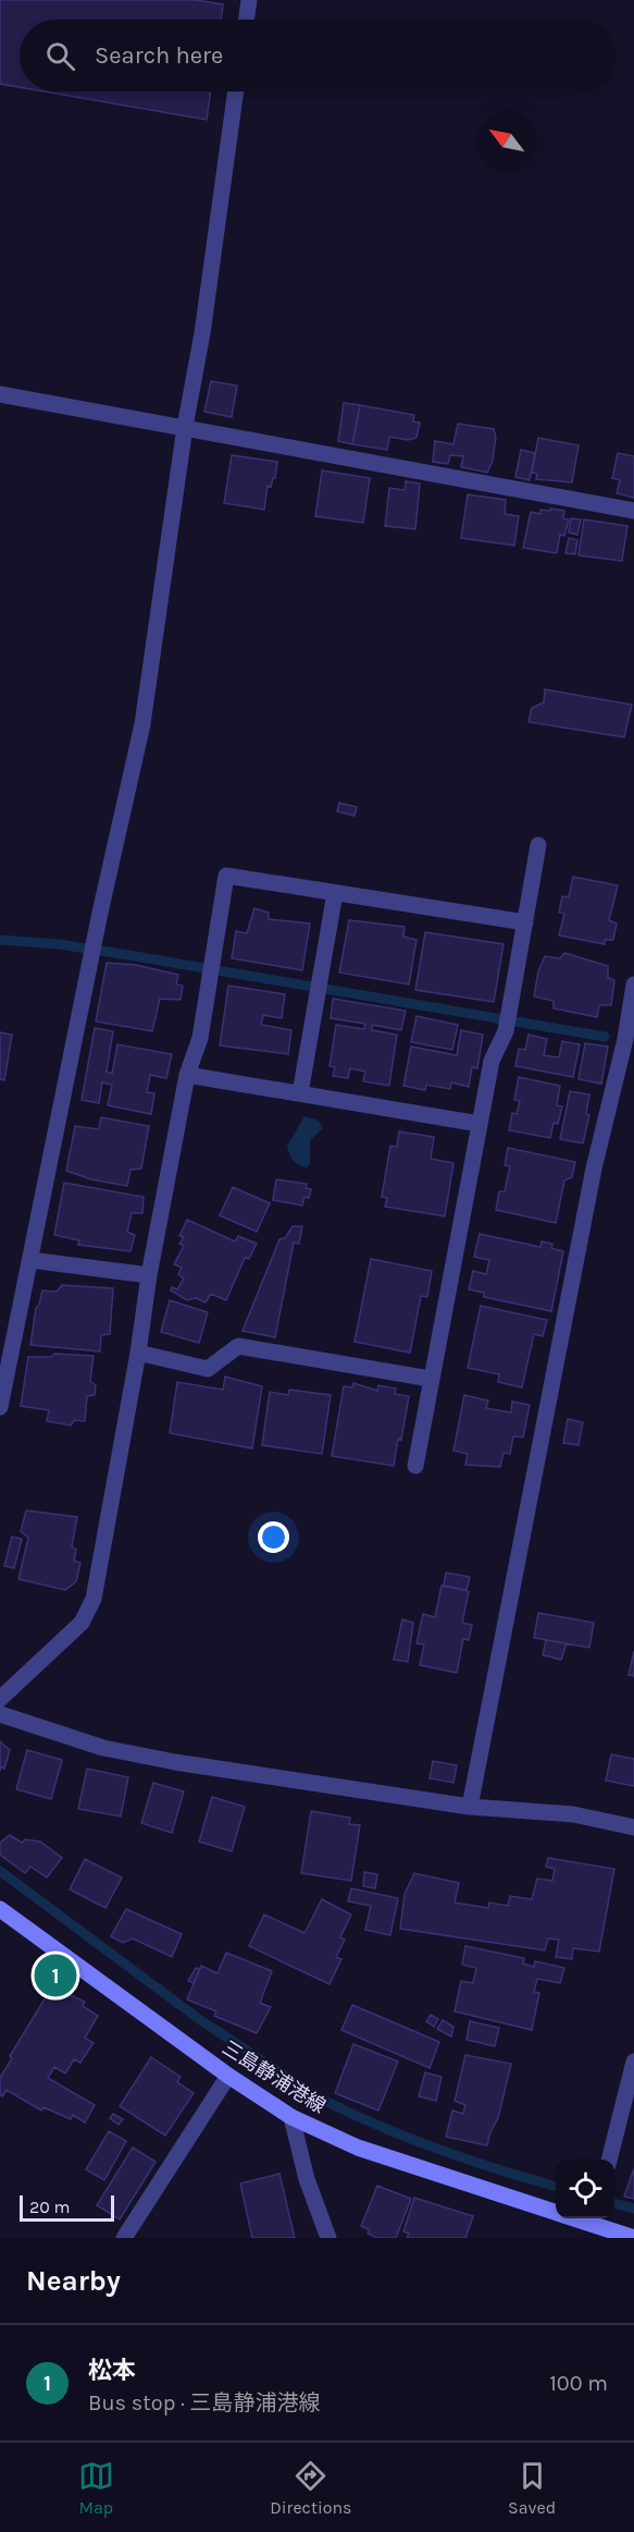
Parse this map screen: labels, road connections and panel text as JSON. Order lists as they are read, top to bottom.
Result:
{
  "streets": {
    "main road": ["三島静浦港線"]
  },
  "scale_bar": "20 m",
  "north": "top left",
  "page": {
    "search": "Search here",
    "pins": "1",
    "scale": "20 m",
    "heading": "Nearby",
    "list": [
      {
        "mark": "1",
        "name": "松本",
        "note": "Bus stop · 三島静浦港線",
        "value": "100 m"
      }
    ],
    "nav": ["Map", "Directions", "Saved"]
  }
}
